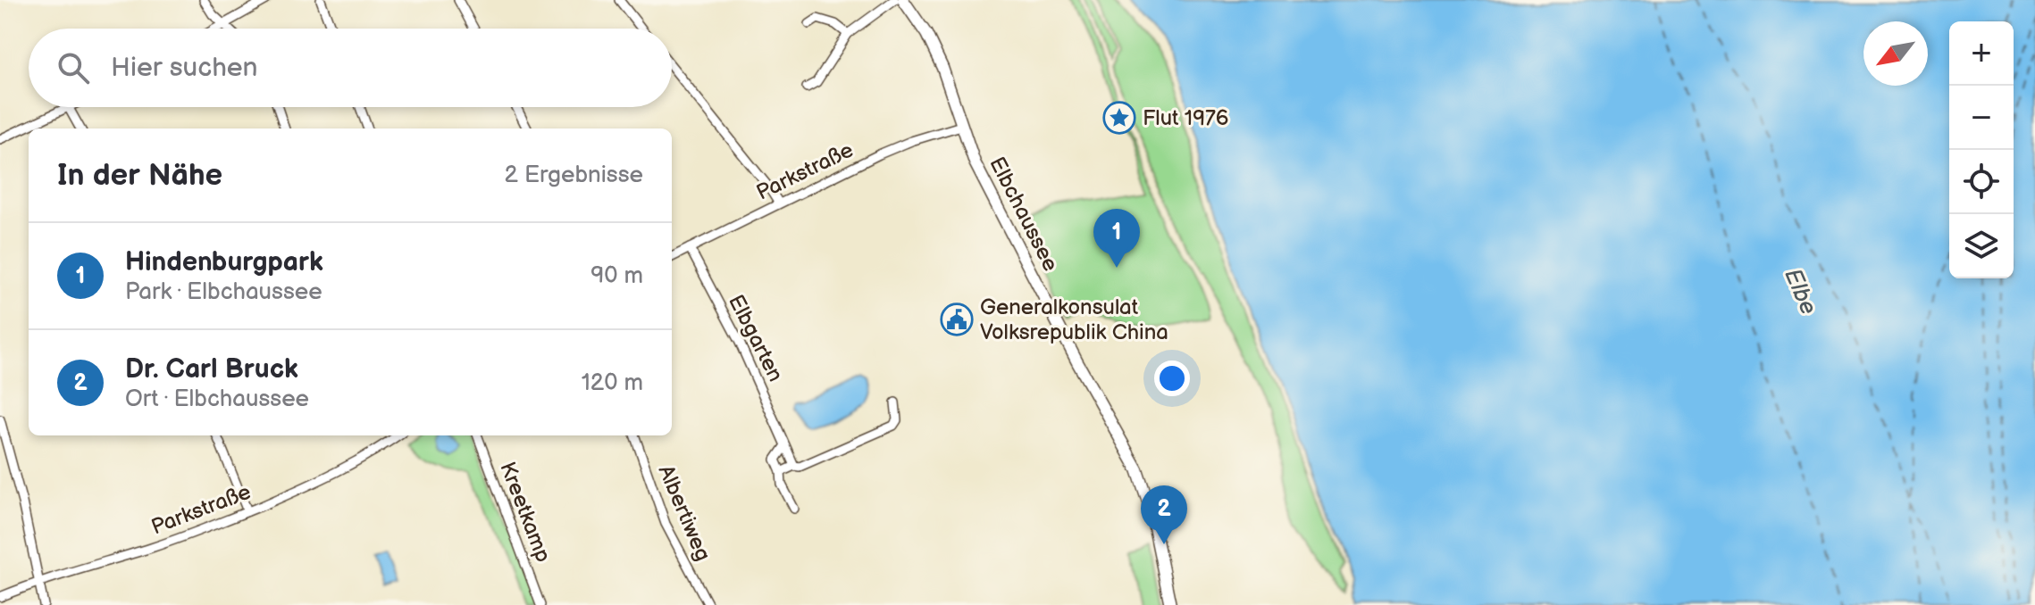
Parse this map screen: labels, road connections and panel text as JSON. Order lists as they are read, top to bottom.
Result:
{
  "streets": {
    "main road": ["Elbchaussee"],
    "street": [
      "Parkstraße",
      "Elbgarten",
      "Kreetkamp",
      "Albertiweg"
    ]
  },
  "crossings": [
    ["Parkstraße", "Elbchaussee"],
    ["Parkstraße", "Elbgarten"]
  ],
  "water": ["Elbe"],
  "places": {
    "place": ["Flut 1976"],
    "public building": ["Generalkonsulat Volksrepublik China"]
  },
  "north": "bottom left",
  "page": {
    "map_buttons": ["+", "−"],
    "search": "Hier suchen",
    "heading": ["In der Nähe", "2 Ergebnisse"],
    "pins": ["1", "2"],
    "list": [
      {
        "mark": "1",
        "name": "Hindenburgpark",
        "note": "Park · Elbchaussee",
        "value": "90 m"
      },
      {
        "mark": "2",
        "name": "Dr. Carl Bruck",
        "note": "Ort · Elbchaussee",
        "value": "120 m"
      }
    ]
  }
}
